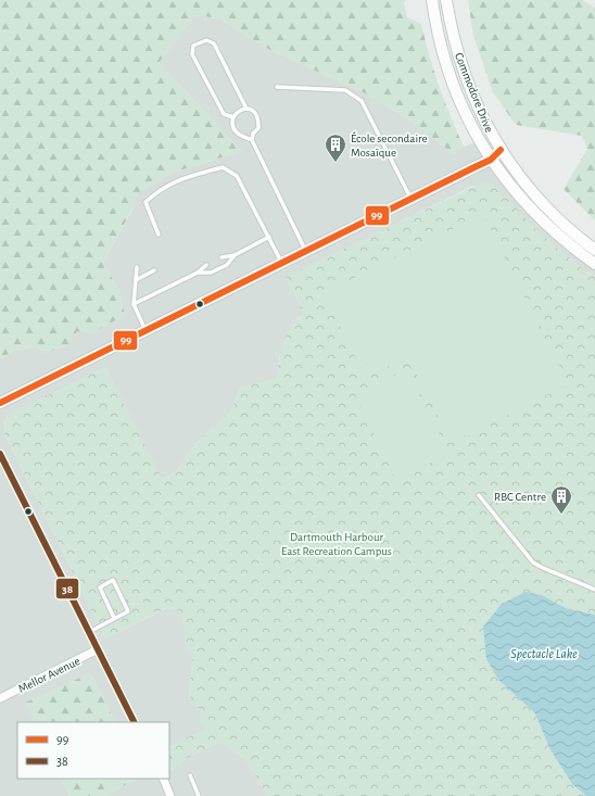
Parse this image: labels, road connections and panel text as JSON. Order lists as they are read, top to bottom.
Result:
{
  "streets": {
    "main road": ["Commodore Drive"],
    "street": ["Mellor Avenue"]
  },
  "water": ["Spectacle Lake"],
  "parks": ["Dartmouth Harbour East Recreation Campus"],
  "places": {
    "building": ["École secondaire Mosaïque", "RBC Centre"]
  },
  "lines": ["transit line 99", "transit line 38"],
  "legend": ["99", "38"]
}
